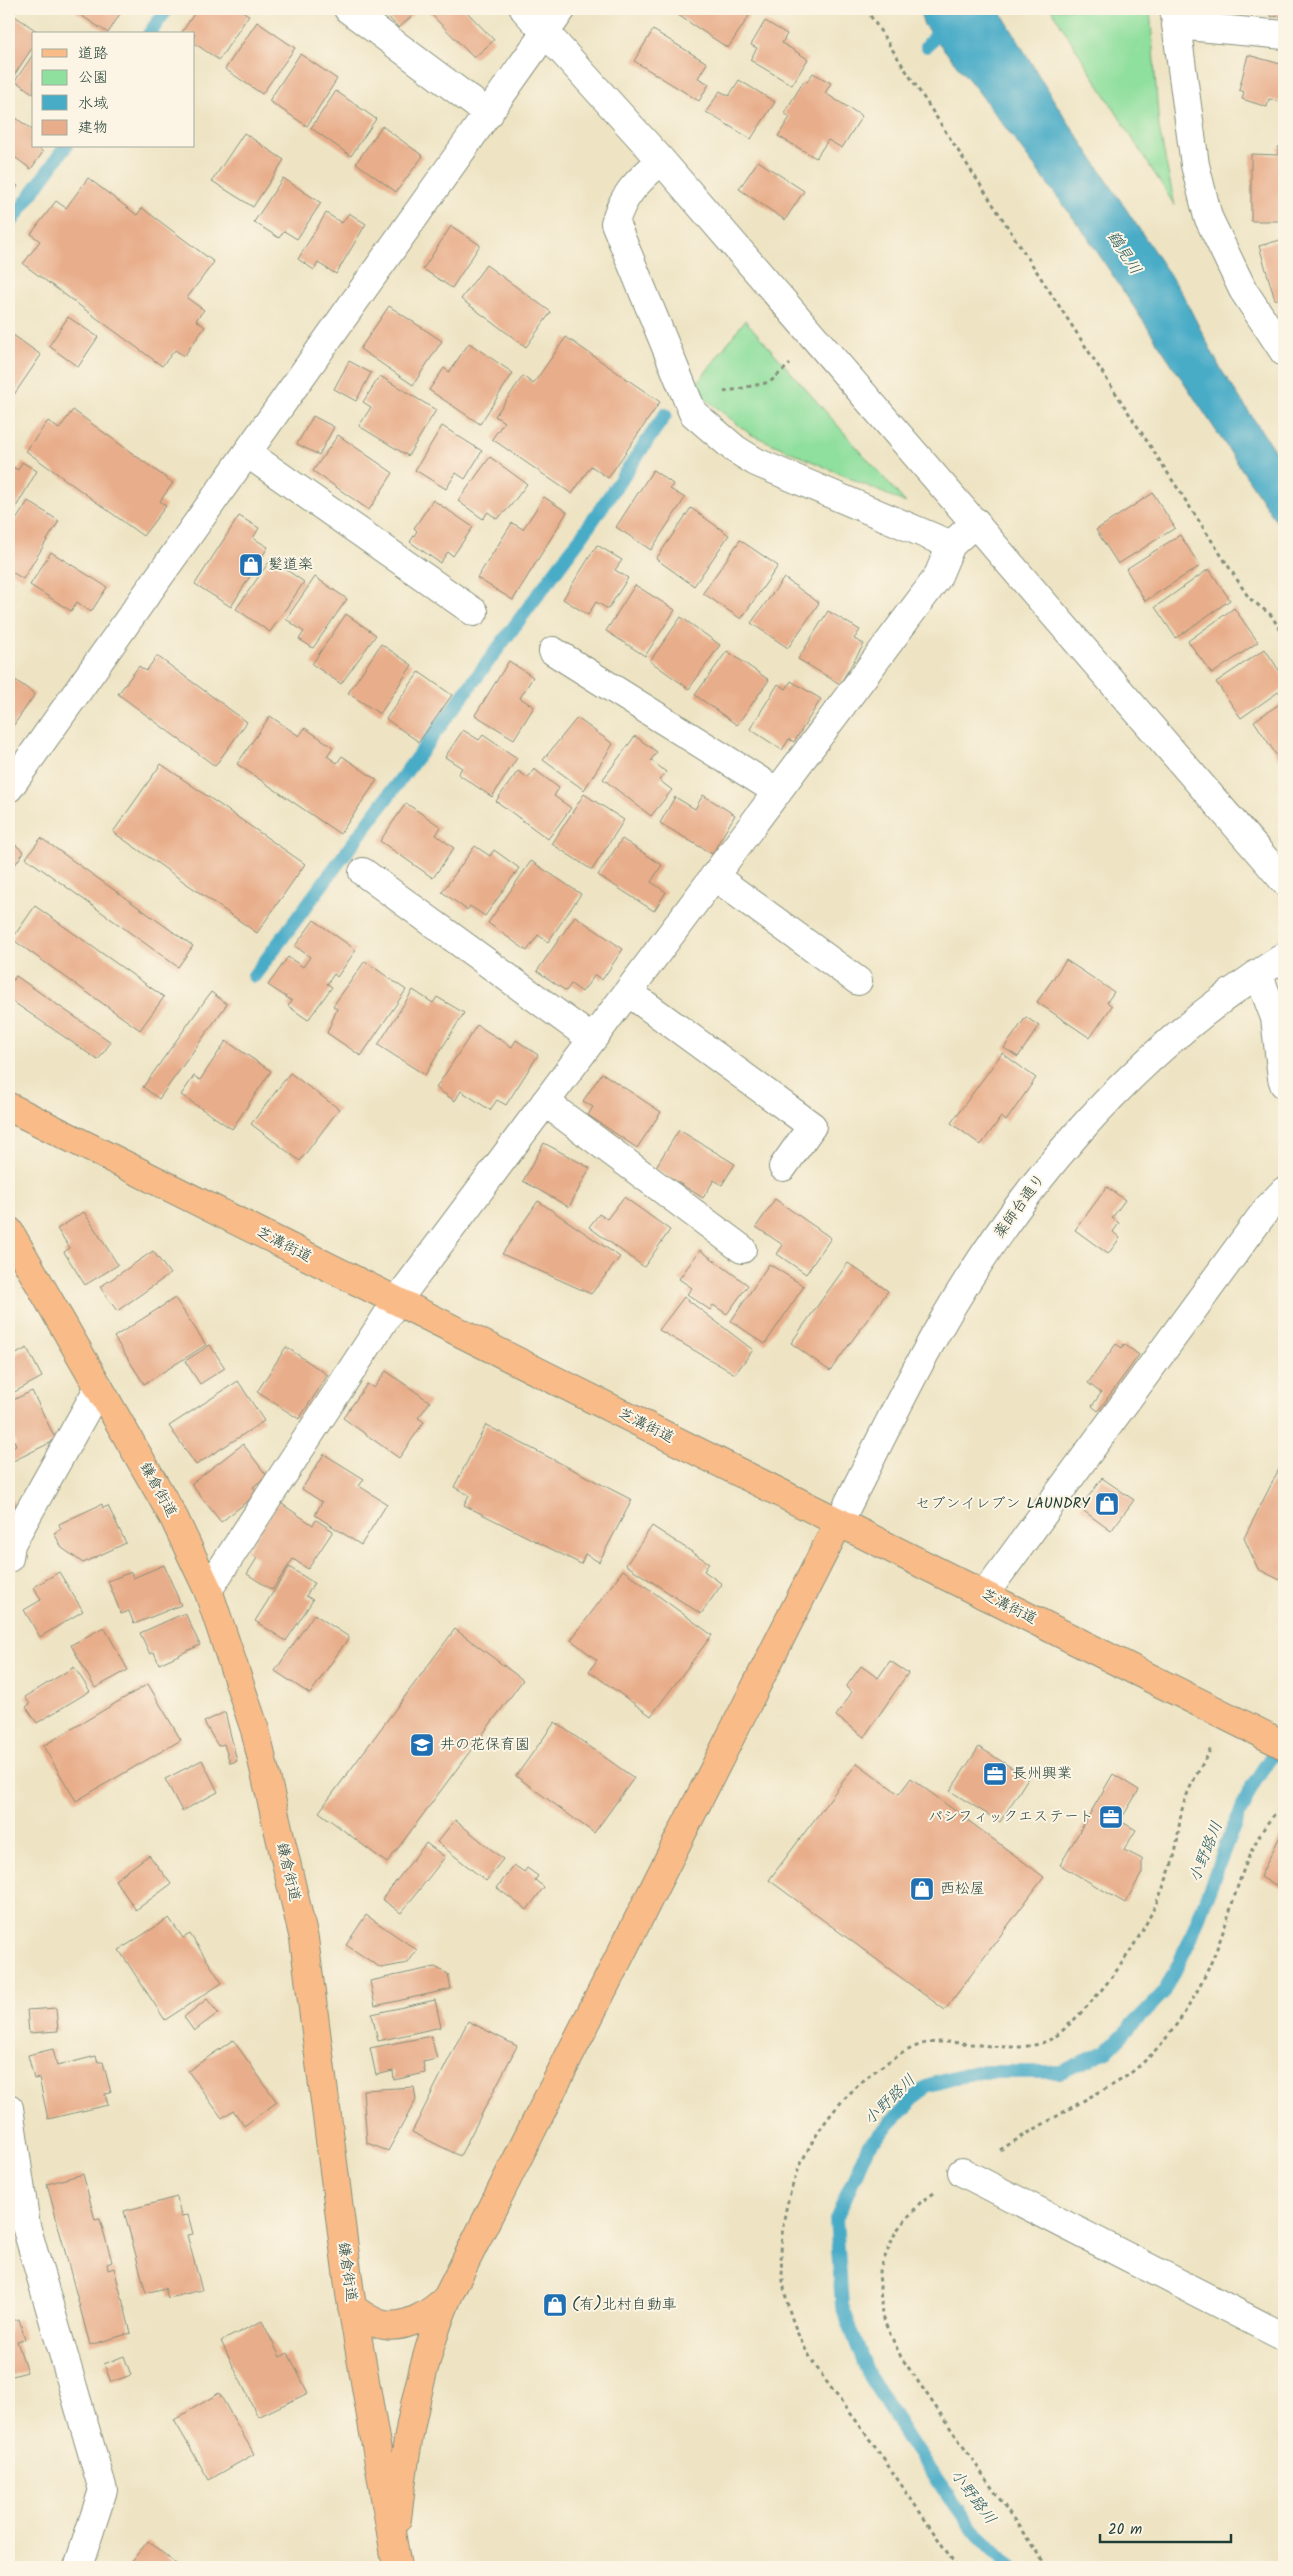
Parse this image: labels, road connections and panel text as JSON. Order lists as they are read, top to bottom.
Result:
{
  "streets": {
    "main road": ["芝溝街道", "鎌倉街道"],
    "street": ["薬師台通り"]
  },
  "crossings": [
    ["薬師台通り", "芝溝街道"]
  ],
  "water": ["鶴見川", "小野路川"],
  "places": {
    "shop": [
      "髪道楽",
      "セブンイレブン LAUNDRY",
      "西松屋",
      "(有)北村自動車"
    ],
    "school or university": ["井の花保育園"],
    "office": ["長州興業", "パシフィックエステート"]
  },
  "legend": [
    "道路",
    "公園",
    "水域",
    "建物"
  ],
  "scale_bar": "20 m"
}
